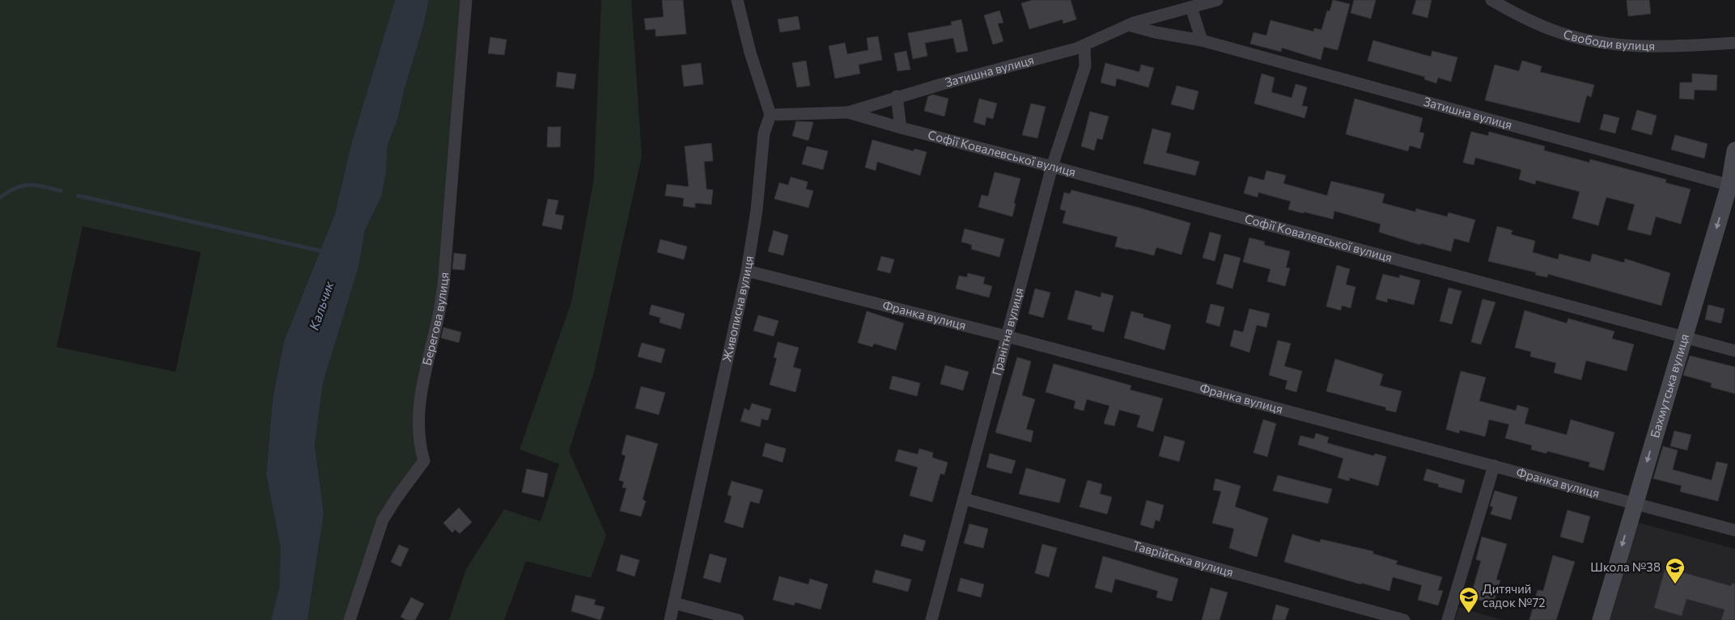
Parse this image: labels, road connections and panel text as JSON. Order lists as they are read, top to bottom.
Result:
{
  "streets": {
    "street": [
      "Свободи вулиця",
      "Затишна вулиця",
      "Софії Ковалевської вулиця",
      "Живописна вулиця",
      "Франка вулиця",
      "Берегова вулиця",
      "Гранітна вулиця",
      "Бахмутська вулиця",
      "Таврійська вулиця"
    ]
  },
  "crossings": [
    ["Затишна вулиця", "Софії Ковалевської вулиця"],
    ["Затишна вулиця", "Гранітна вулиця"],
    ["Затишна вулиця", "Бахмутська вулиця"],
    ["Софії Ковалевської вулиця", "Живописна вулиця"],
    ["Софії Ковалевської вулиця", "Гранітна вулиця"],
    ["Софії Ковалевської вулиця", "Бахмутська вулиця"],
    ["Живописна вулиця", "Франка вулиця"],
    ["Франка вулиця", "Гранітна вулиця"],
    ["Франка вулиця", "Бахмутська вулиця"],
    ["Гранітна вулиця", "Таврійська вулиця"]
  ],
  "one_way": ["Бахмутська вулиця"],
  "water": ["Кальчик"],
  "places": {
    "school or university": ["Школа №38", "Дитячий садок №72"]
  }
}
